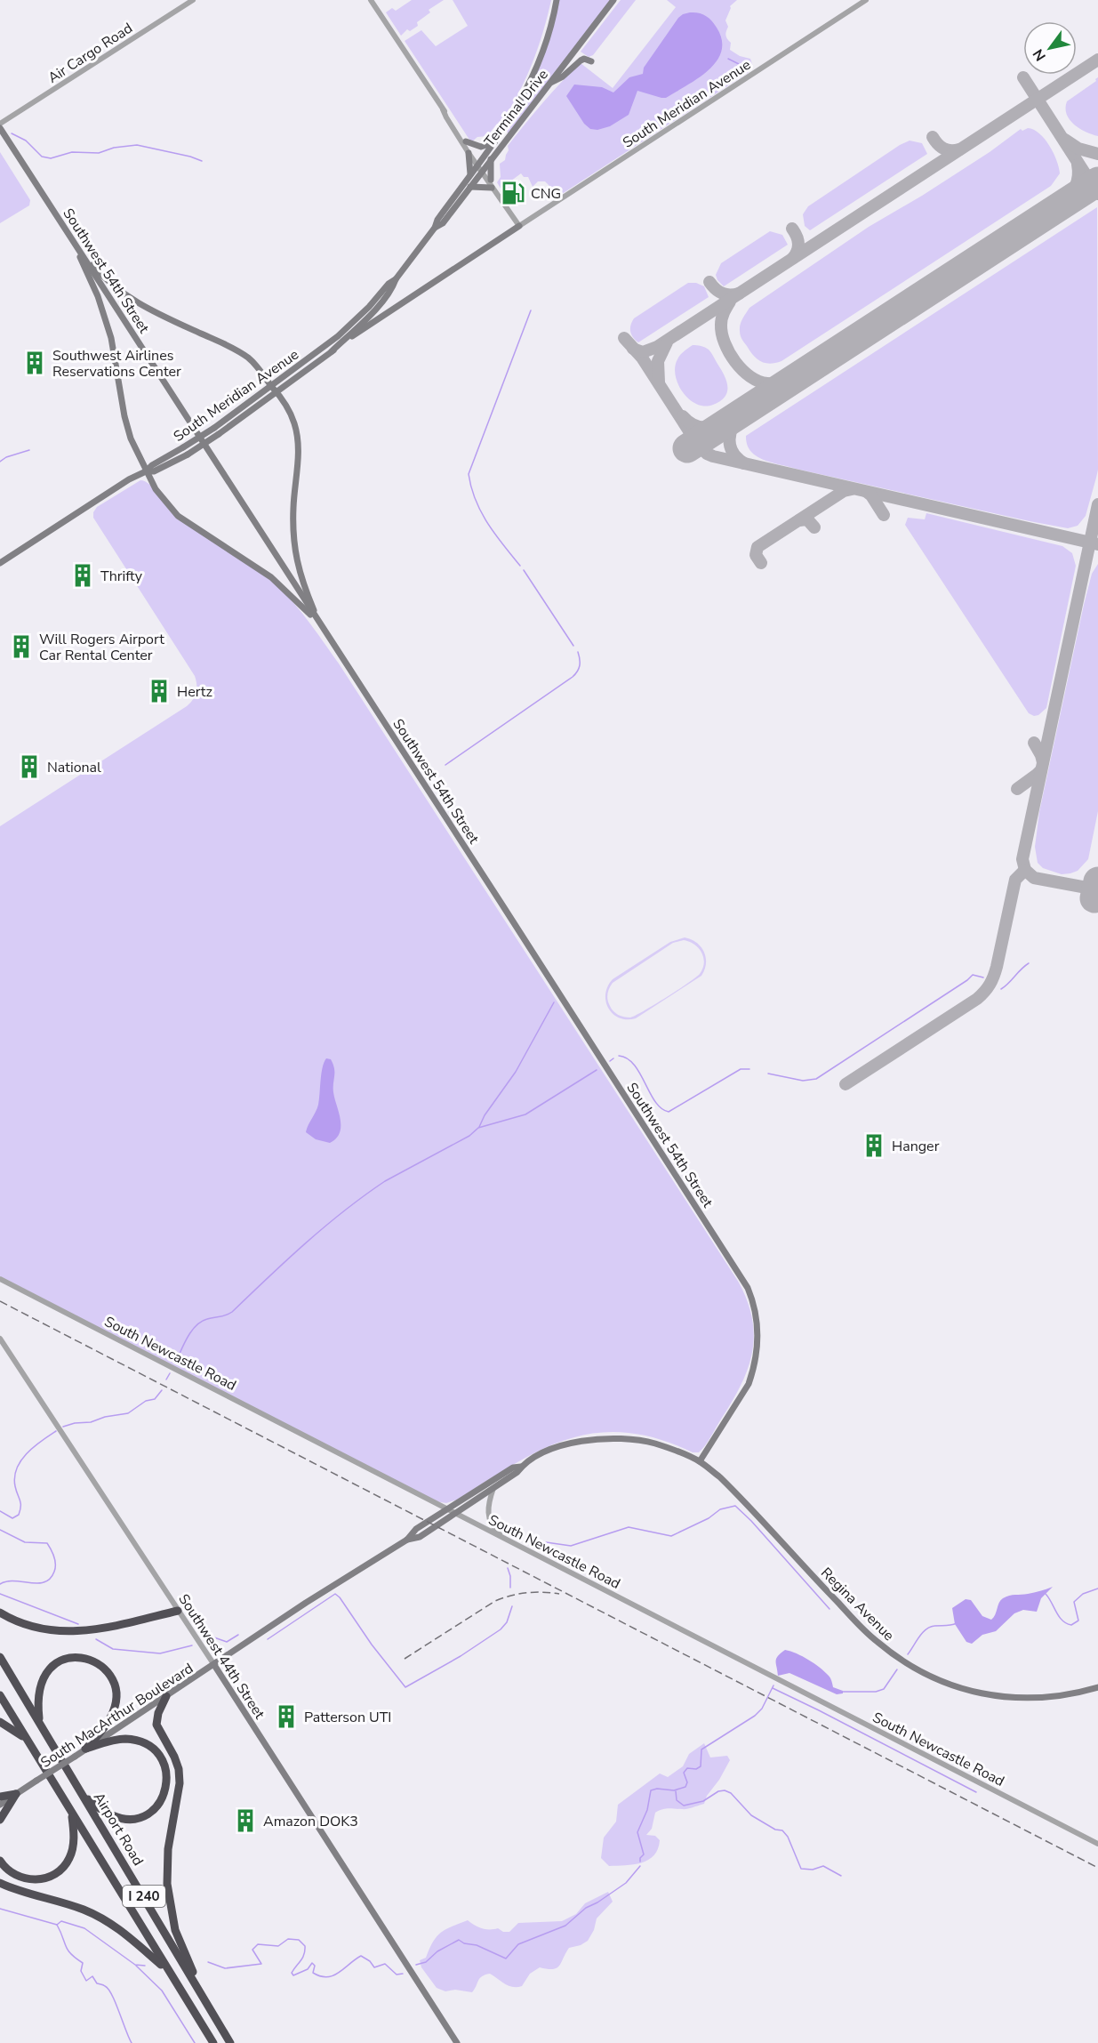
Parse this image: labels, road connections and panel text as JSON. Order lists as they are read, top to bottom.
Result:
{
  "streets": {
    "highway": ["Airport Road", "I 240"],
    "main road": [
      "South Meridian Avenue",
      "Terminal Drive",
      "Southwest 54th Street",
      "Regina Avenue",
      "Southwest 44th Street",
      "South MacArthur Boulevard"
    ],
    "street": ["Air Cargo Road", "South Newcastle Road"]
  },
  "crossings": [
    ["South Meridian Avenue", "Terminal Drive"],
    ["Southwest 54th Street", "Regina Avenue"],
    ["Southwest 54th Street", "South MacArthur Boulevard"],
    ["South Newcastle Road", "South MacArthur Boulevard"],
    ["Regina Avenue", "South MacArthur Boulevard"],
    ["Southwest 44th Street", "South MacArthur Boulevard"]
  ],
  "places": {
    "fuel station": ["CNG"],
    "building": [
      "Southwest Airlines Reservations Center",
      "Thrifty",
      "Will Rogers Airport Car Rental Center",
      "Hertz",
      "National",
      "Hanger",
      "Patterson UTI",
      "Amazon DOK3"
    ]
  },
  "north": "bottom left"
}
